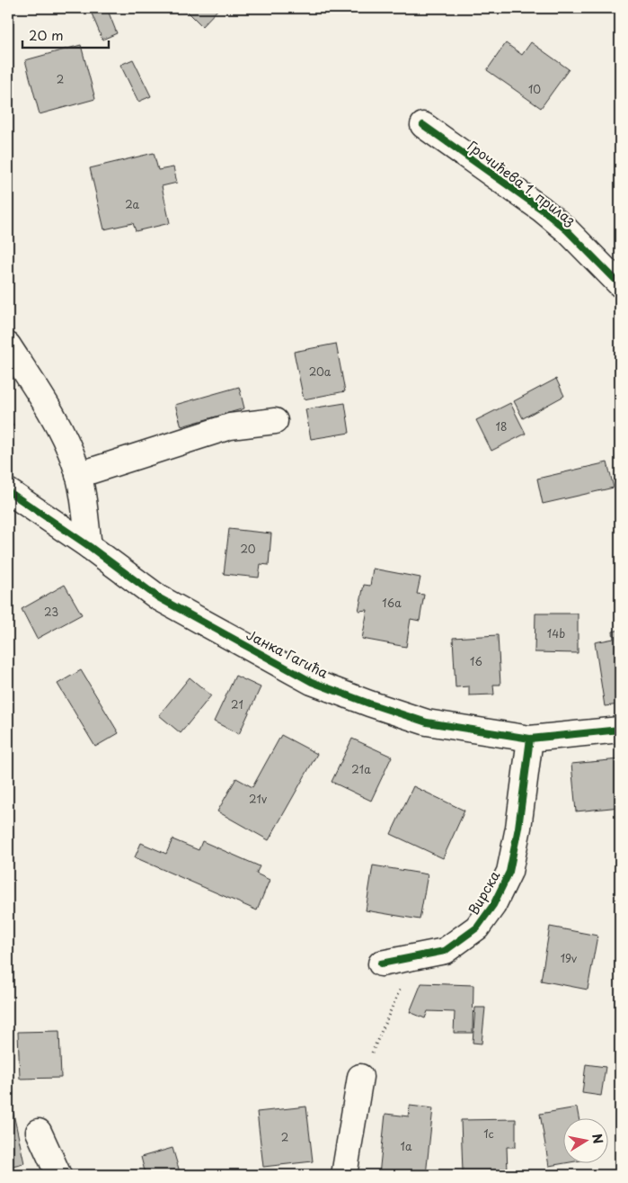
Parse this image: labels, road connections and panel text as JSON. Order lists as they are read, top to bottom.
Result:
{
  "streets": {
    "street": ["Грочићева 1. прилаз", "Јанка Гагића", "Вирска"]
  },
  "crossings": [
    ["Јанка Гагића", "Вирска"]
  ],
  "house_numbers": [
    "2",
    "10",
    "2a",
    "20a",
    "18",
    "20",
    "16a",
    "23",
    "14b",
    "16",
    "21",
    "21a",
    "21v",
    "19v",
    "1c",
    "2",
    "1a"
  ],
  "scale_bar": "20 m",
  "north": "right"
}
